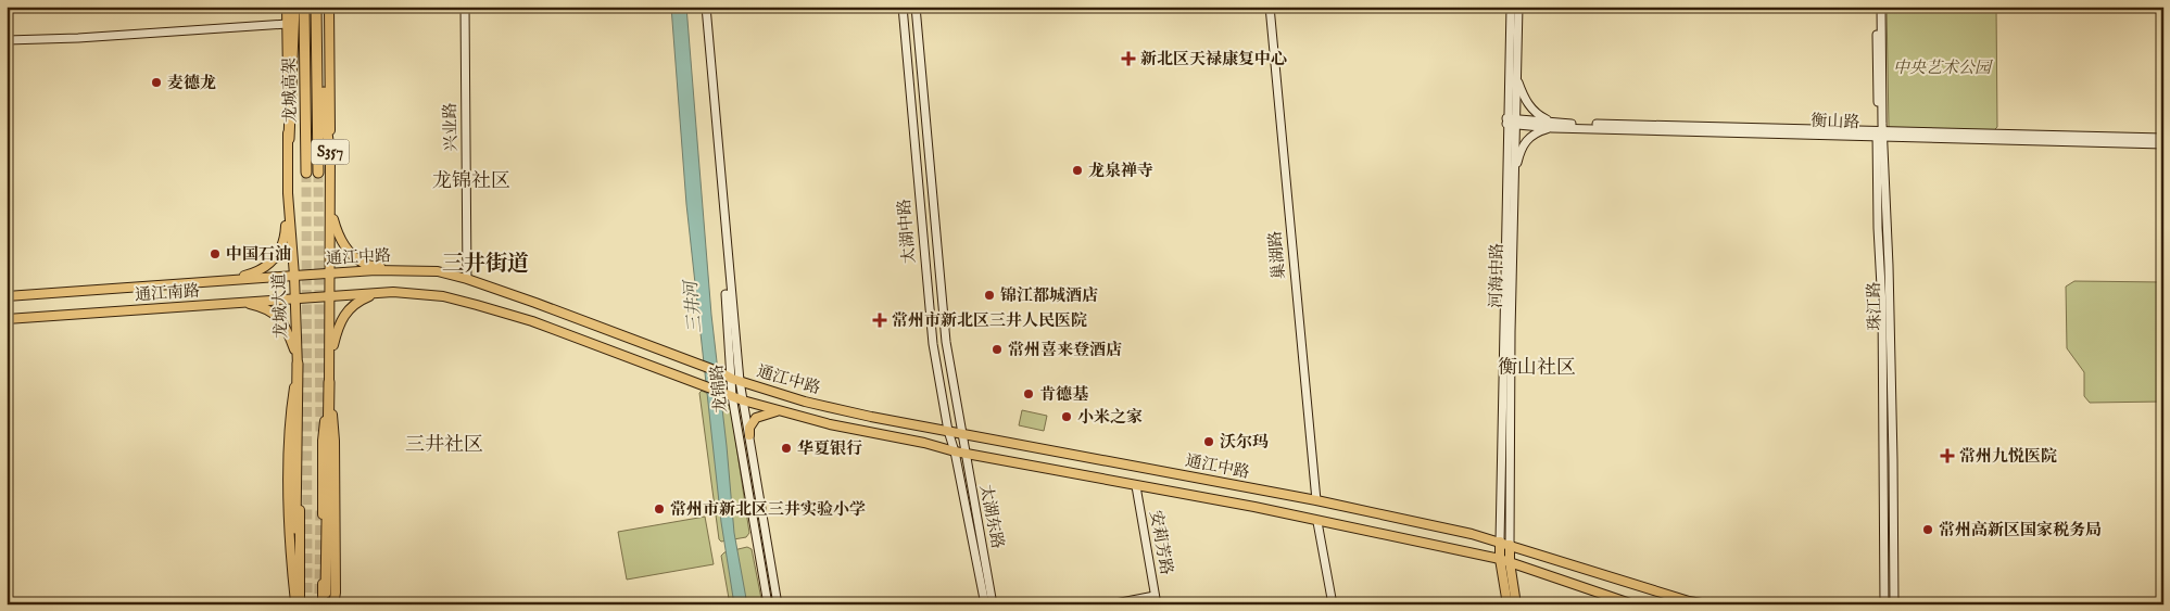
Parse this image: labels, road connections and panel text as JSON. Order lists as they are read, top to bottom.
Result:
{
  "streets": {
    "highway": ["龙城高架"],
    "main road": [
      "S357",
      "通江中路",
      "通江南路",
      "龙城大道"
    ],
    "street": [
      "衡山路",
      "兴业路",
      "太湖中路",
      "巢湖路",
      "河海中路",
      "珠江路",
      "龙锦路",
      "太湖东路",
      "安莉芳路"
    ]
  },
  "crossings": [
    ["衡山路", "河海中路"],
    ["衡山路", "珠江路"],
    ["兴业路", "通江中路"],
    ["S357", "通江中路"],
    ["S357", "通江南路"],
    ["太湖中路", "通江中路"],
    ["太湖中路", "太湖东路"],
    ["巢湖路", "通江中路"],
    ["通江中路", "河海中路"],
    ["通江中路", "通江南路"],
    ["通江中路", "龙城大道"],
    ["通江中路", "龙锦路"],
    ["通江中路", "太湖东路"],
    ["通江中路", "安莉芳路"],
    ["通江南路", "龙城大道"]
  ],
  "districts": [
    "龙锦社区",
    "三井街道",
    "衡山社区",
    "三井社区"
  ],
  "water": ["三井河"],
  "parks": ["中央艺术公园"],
  "places": {
    "health": ["新北区天禄康复中心", "常州市新北区三井人民医院", "常州九悦医院"],
    "other": [
      "麦德龙",
      "龙泉禅寺",
      "中国石油",
      "锦江都城酒店",
      "常州喜来登酒店",
      "肯德基",
      "小米之家",
      "沃尔玛",
      "华夏银行",
      "常州市新北区三井实验小学",
      "常州高新区国家税务局"
    ]
  }
}
